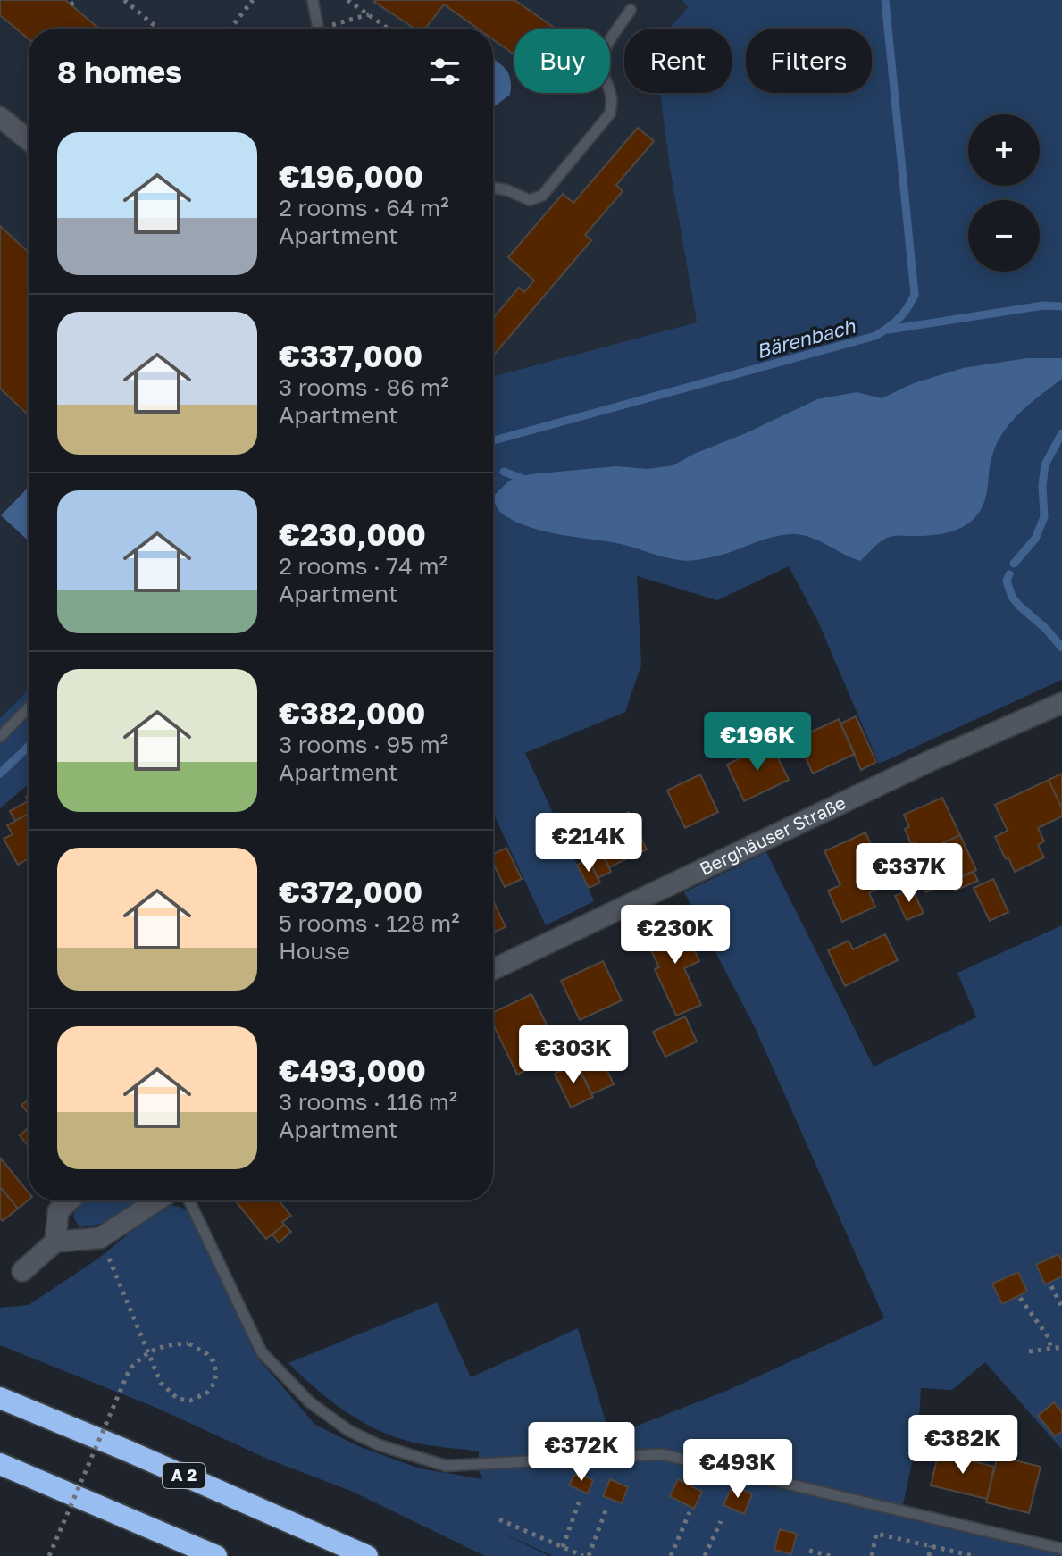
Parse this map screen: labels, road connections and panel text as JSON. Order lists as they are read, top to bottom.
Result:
{
  "streets": {
    "highway": ["A 2"],
    "street": ["Berghäuser Straße"]
  },
  "water": ["Bärenbach"],
  "page": {
    "chip": ["Buy", "Rent", "Filters"],
    "heading": "8 homes",
    "map_buttons": ["+", "−"],
    "list": [
      {
        "name": "€196,000",
        "note": "2 rooms · 64 m² · Apartment"
      },
      {
        "name": "€337,000",
        "note": "3 rooms · 86 m² · Apartment"
      },
      {
        "name": "€230,000",
        "note": "2 rooms · 74 m² · Apartment"
      },
      {
        "name": "€382,000",
        "note": "3 rooms · 95 m² · Apartment"
      },
      {
        "name": "€372,000",
        "note": "5 rooms · 128 m² · House"
      },
      {
        "name": "€493,000",
        "note": "3 rooms · 116 m² · Apartment"
      }
    ],
    "price": [
      "€196K",
      "€214K",
      "€337K",
      "€230K",
      "€303K",
      "€382K",
      "€372K",
      "€493K"
    ]
  }
}
